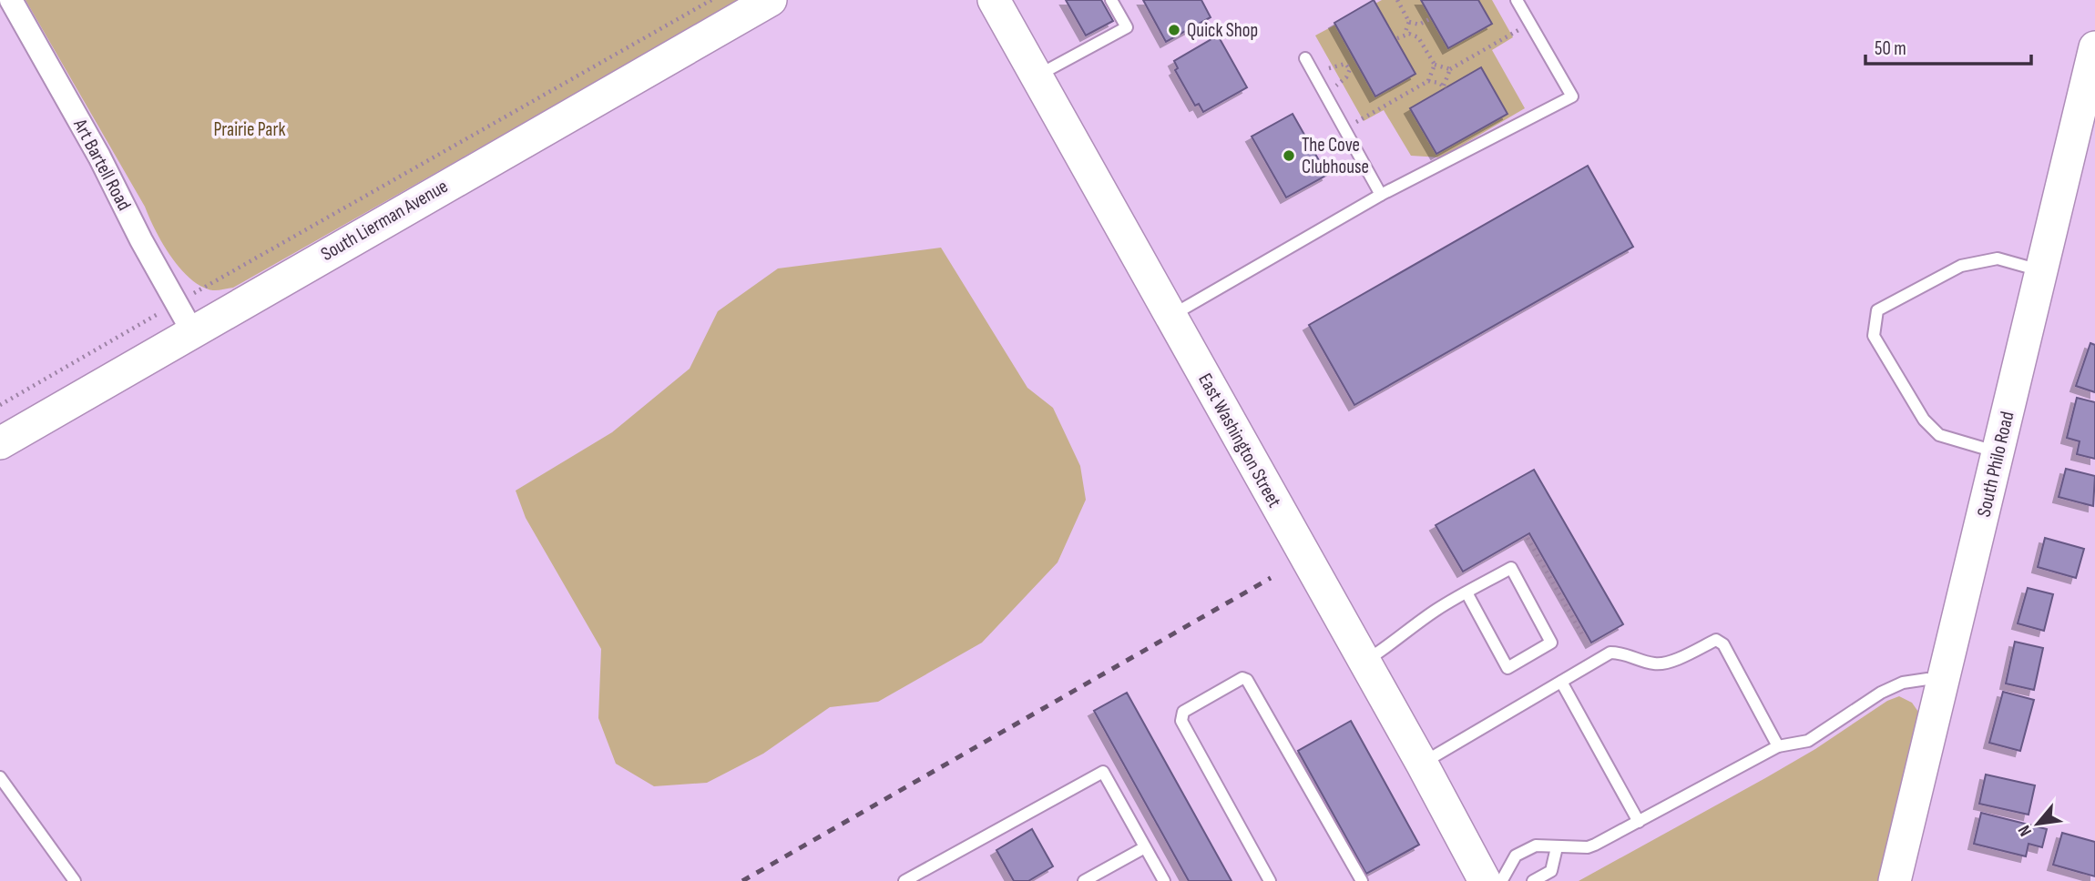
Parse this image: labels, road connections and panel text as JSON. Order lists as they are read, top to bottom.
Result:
{
  "streets": {
    "main road": ["South Lierman Avenue", "East Washington Street", "South Philo Road"],
    "street": ["Art Bartell Road"]
  },
  "crossings": [
    ["Art Bartell Road", "South Lierman Avenue"]
  ],
  "parks": ["Prairie Park"],
  "places": ["Quick Shop", "The Cove Clubhouse"],
  "scale_bar": "50 m",
  "north": "bottom left"
}
